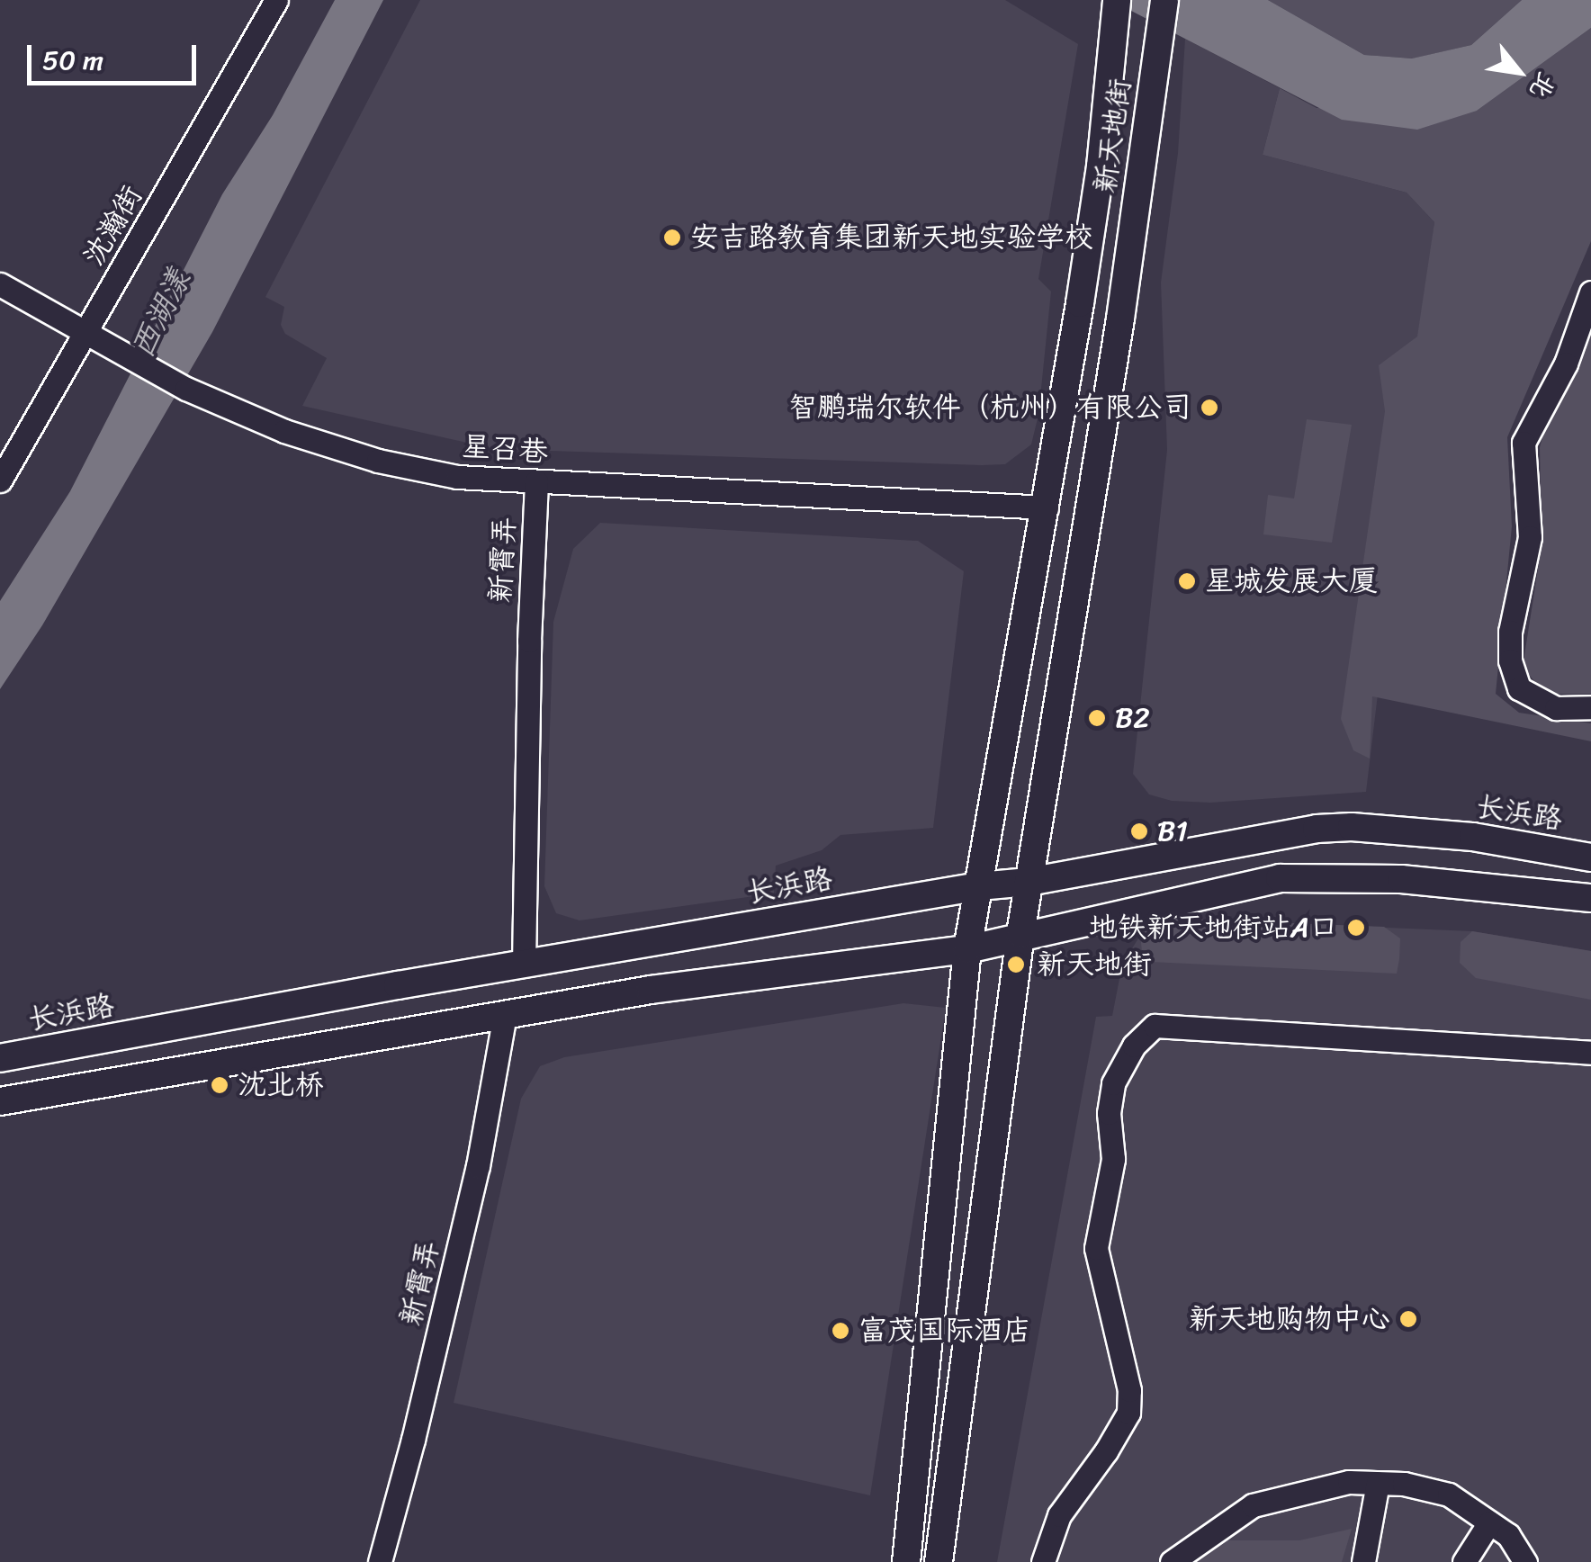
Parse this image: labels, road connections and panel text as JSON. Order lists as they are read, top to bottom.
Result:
{
  "streets": {
    "main road": ["新天地街", "长浜路"],
    "street": ["沈瀚街", "星召巷", "新霄弄"]
  },
  "crossings": [
    ["新天地街", "星召巷"],
    ["新天地街", "长浜路"],
    ["沈瀚街", "星召巷"],
    ["星召巷", "新霄弄"],
    ["新霄弄", "长浜路"]
  ],
  "water": ["西湖漾"],
  "places": [
    "安吉路教育集团新天地实验学校",
    "智鹏瑞尔软件（杭州）有限公司",
    "星城发展大厦",
    "B2",
    "B1",
    "地铁新天地街站A口",
    "新天地街",
    "沈北桥",
    "新天地购物中心",
    "富茂国际酒店"
  ],
  "scale_bar": "50 m",
  "north": "bottom right"
}
